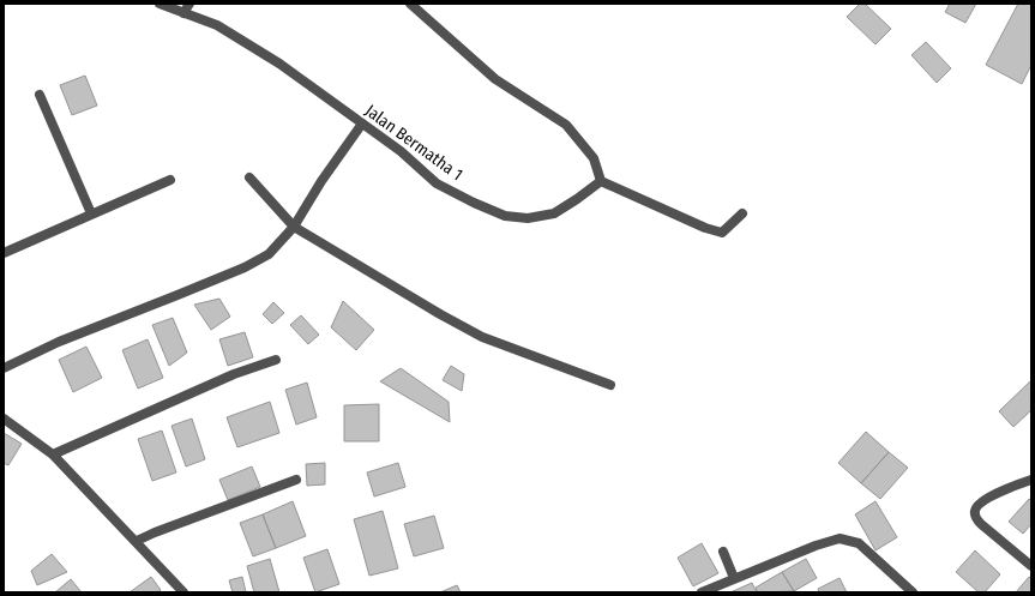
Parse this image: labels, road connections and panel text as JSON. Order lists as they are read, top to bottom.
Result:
{
  "streets": {
    "street": ["Jalan Bermatha 1"]
  }
}
